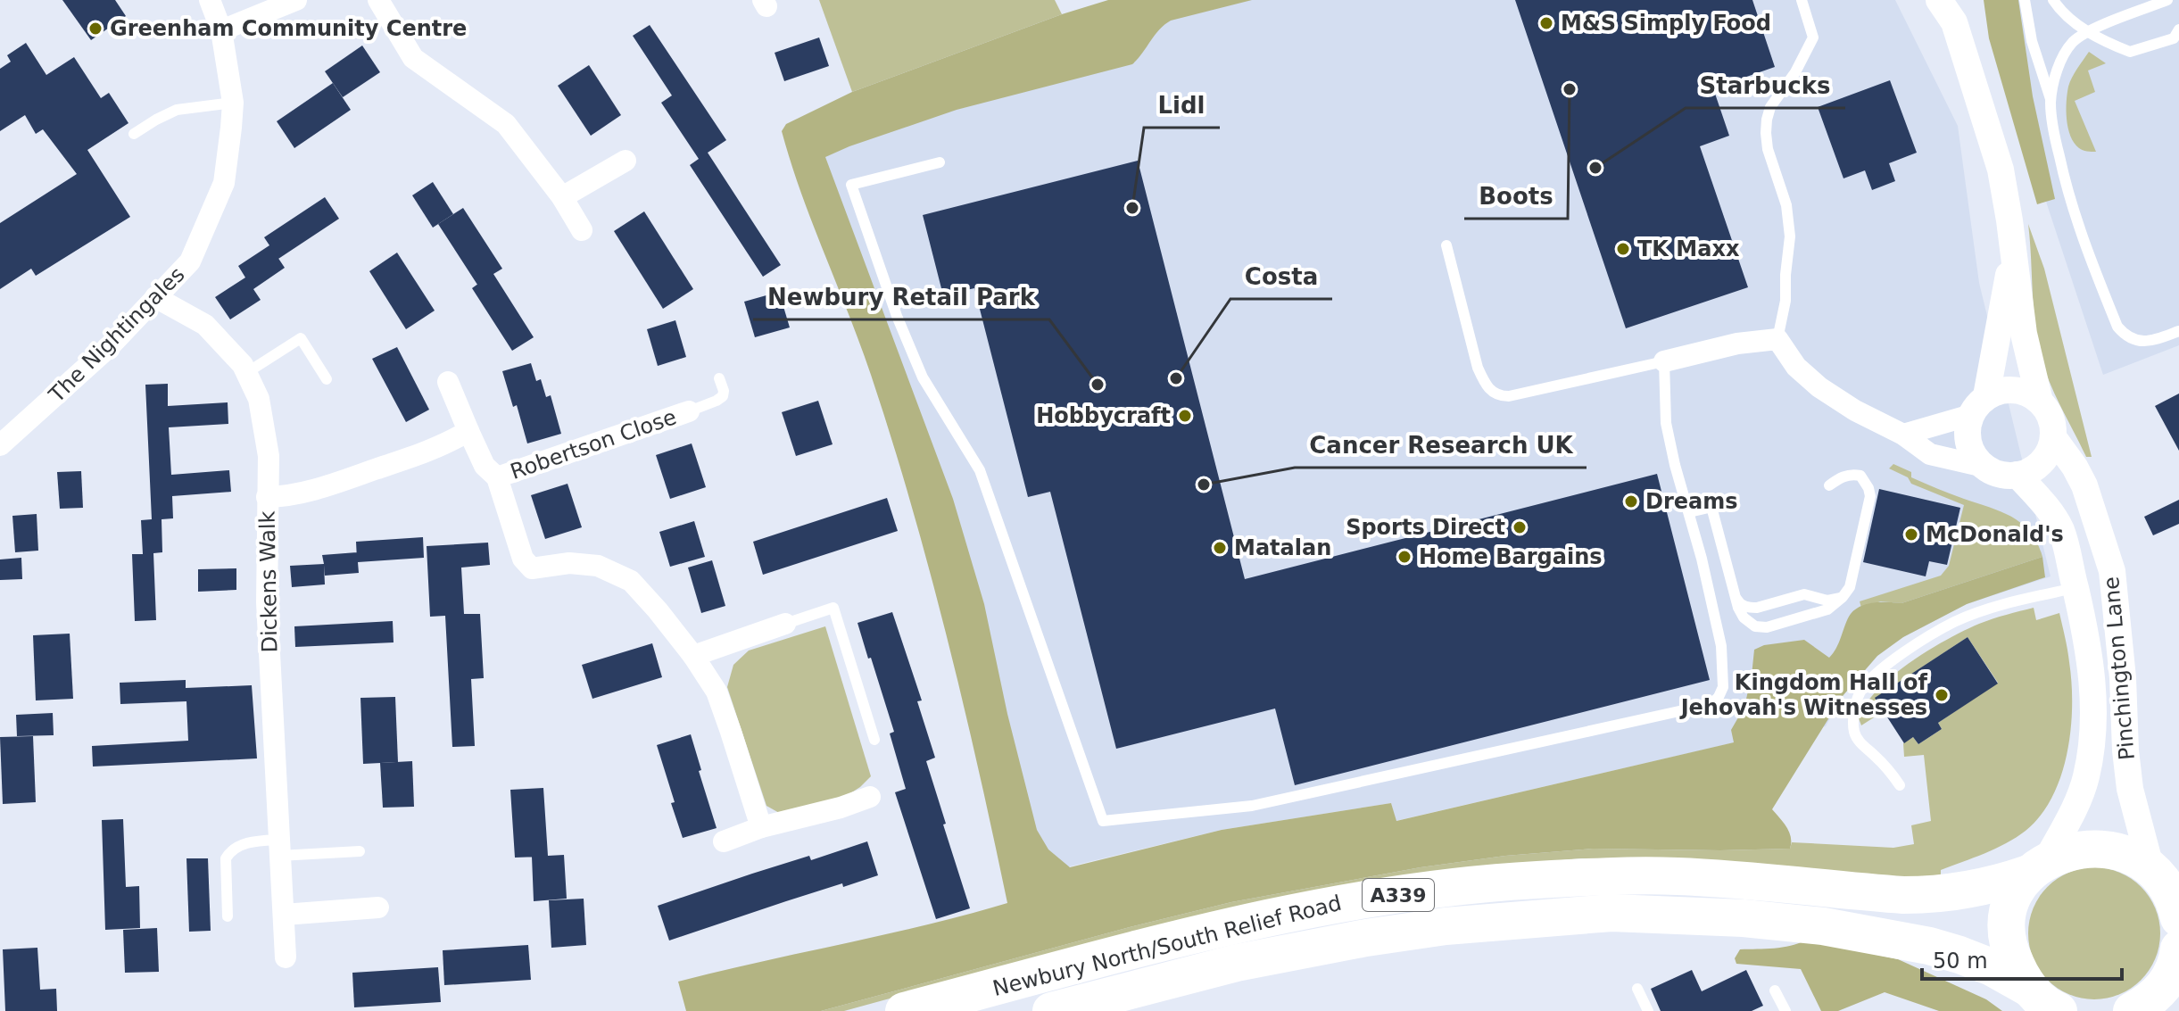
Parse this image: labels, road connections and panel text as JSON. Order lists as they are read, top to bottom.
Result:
{
  "streets": {
    "highway": ["A339", "Newbury North/South Relief Road"],
    "street": [
      "The Nightingales",
      "Robertson Close",
      "Dickens Walk",
      "Pinchington Lane"
    ]
  },
  "crossings": [
    ["The Nightingales", "Dickens Walk"],
    ["Pinchington Lane", "Newbury North/South Relief Road"]
  ],
  "places": [
    "M&S Simply Food",
    "Greenham Community Centre",
    "Boots",
    "Starbucks",
    "Lidl",
    "TK Maxx",
    "Costa",
    "Newbury Retail Park",
    "Hobbycraft",
    "Cancer Research UK",
    "Dreams",
    "Sports Direct",
    "McDonald's",
    "Matalan",
    "Home Bargains",
    "Kingdom Hall of Jehovah's Witnesses"
  ],
  "scale_bar": "50 m"
}
